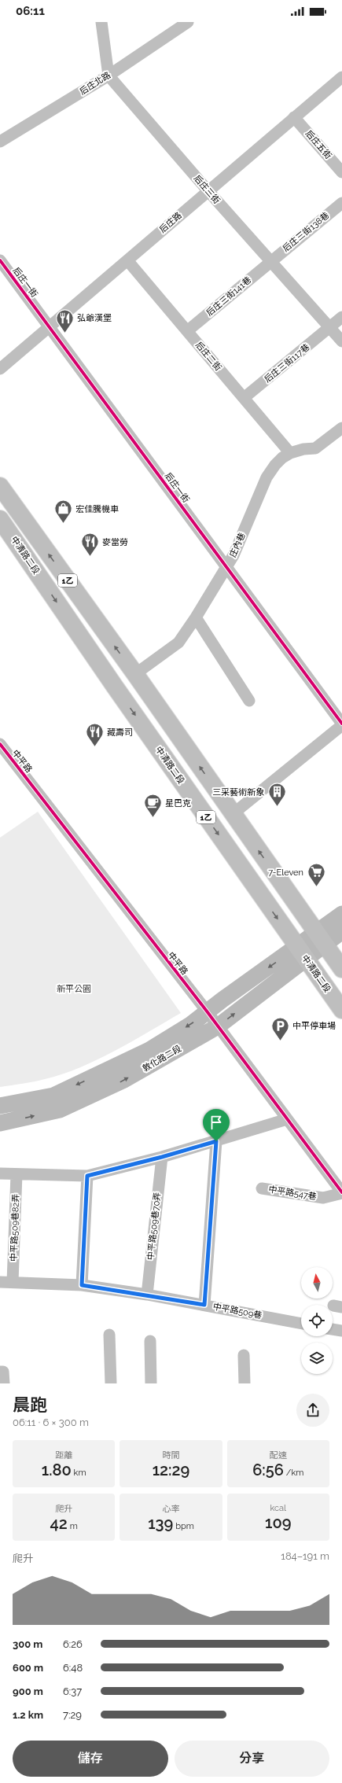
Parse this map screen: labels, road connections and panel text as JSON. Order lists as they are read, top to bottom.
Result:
{
  "streets": {
    "main road": ["中清路二段", "1乙"],
    "street": [
      "后庄北路",
      "后庄五街",
      "后庄三街",
      "后庄路",
      "后庄三街138巷",
      "后庄一街",
      "后庄三街141巷",
      "后庄二街",
      "后庄三街117巷",
      "庄內巷",
      "中平路",
      "敦化路二段",
      "中平路547巷",
      "中平路509巷70弄",
      "中平路509巷82弄",
      "中平路509巷"
    ]
  },
  "crossings": [
    ["后庄北路", "后庄三街"],
    ["后庄五街", "后庄路"],
    ["后庄三街", "后庄路"],
    ["后庄三街", "后庄三街138巷"],
    ["后庄三街", "后庄三街141巷"],
    ["后庄三街", "后庄三街117巷"],
    ["后庄路", "后庄一街"],
    ["后庄路", "后庄二街"],
    ["后庄三街138巷", "后庄三街141巷"],
    ["后庄一街", "庄內巷"],
    ["后庄三街141巷", "后庄二街"],
    ["后庄二街", "后庄三街117巷"],
    ["后庄二街", "庄內巷"],
    ["庄內巷", "1乙"],
    ["中清路二段", "敦化路二段"],
    ["中平路", "敦化路二段"],
    ["中平路", "中平路547巷"],
    ["中平路509巷70弄", "中平路509巷"],
    ["中平路509巷82弄", "中平路509巷"]
  ],
  "parks": ["新平公園"],
  "places": {
    "restaurant": ["弘爺漢堡", "麥當勞", "藏壽司"],
    "shop": ["宏佳騰機車"],
    "building": ["三采藝術新象"],
    "cafe": ["星巴克"],
    "supermarket": ["7-Eleven"],
    "parking": ["中平停車場"]
  },
  "north": "top",
  "page": {
    "status": "06:11",
    "heading": ["晨跑", "06:11 · 6 × 300 m"],
    "stats": [
      ["距離", "1.80 km"],
      ["時間", "12:29"],
      ["配速", "6:56 /km"],
      ["爬升", "42 m"],
      ["心率", "139 bpm"],
      ["kcal", "109"]
    ],
    "chart": ["爬升", "184–191 m"],
    "list": [
      {
        "name": "300 m",
        "note": "6:26"
      },
      {
        "name": "600 m",
        "note": "6:48"
      },
      {
        "name": "900 m",
        "note": "6:37"
      },
      {
        "name": "1.2 km",
        "note": "7:29"
      }
    ],
    "buttons": ["儲存", "分享"]
  }
}
